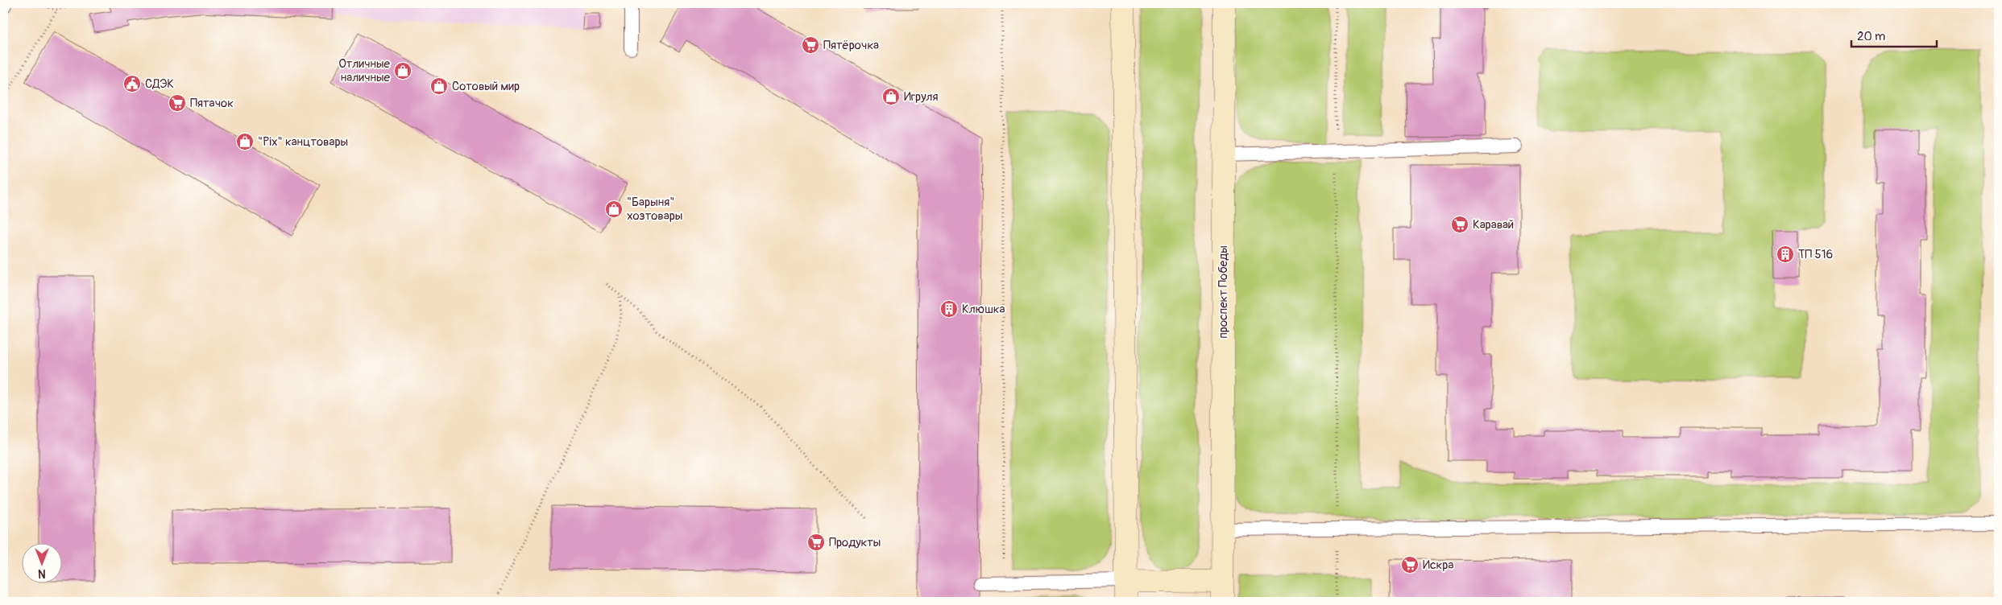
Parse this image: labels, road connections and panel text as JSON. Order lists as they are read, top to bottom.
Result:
{
  "streets": {
    "main road": ["проспект Победы"]
  },
  "places": {
    "supermarket": [
      "Пятёрочка",
      "Пятачок",
      "Каравай",
      "Продукты",
      "Искра"
    ],
    "shop": [
      "Отличные наличные",
      "Сотовый мир",
      "Игруля",
      "\"Pix\" канцтовары",
      "\"Барыня\" хозтовары"
    ],
    "public building": ["СДЭК"],
    "building": ["ТП 516", "Клюшка"]
  },
  "scale_bar": "20 m",
  "north": "bottom"
}
